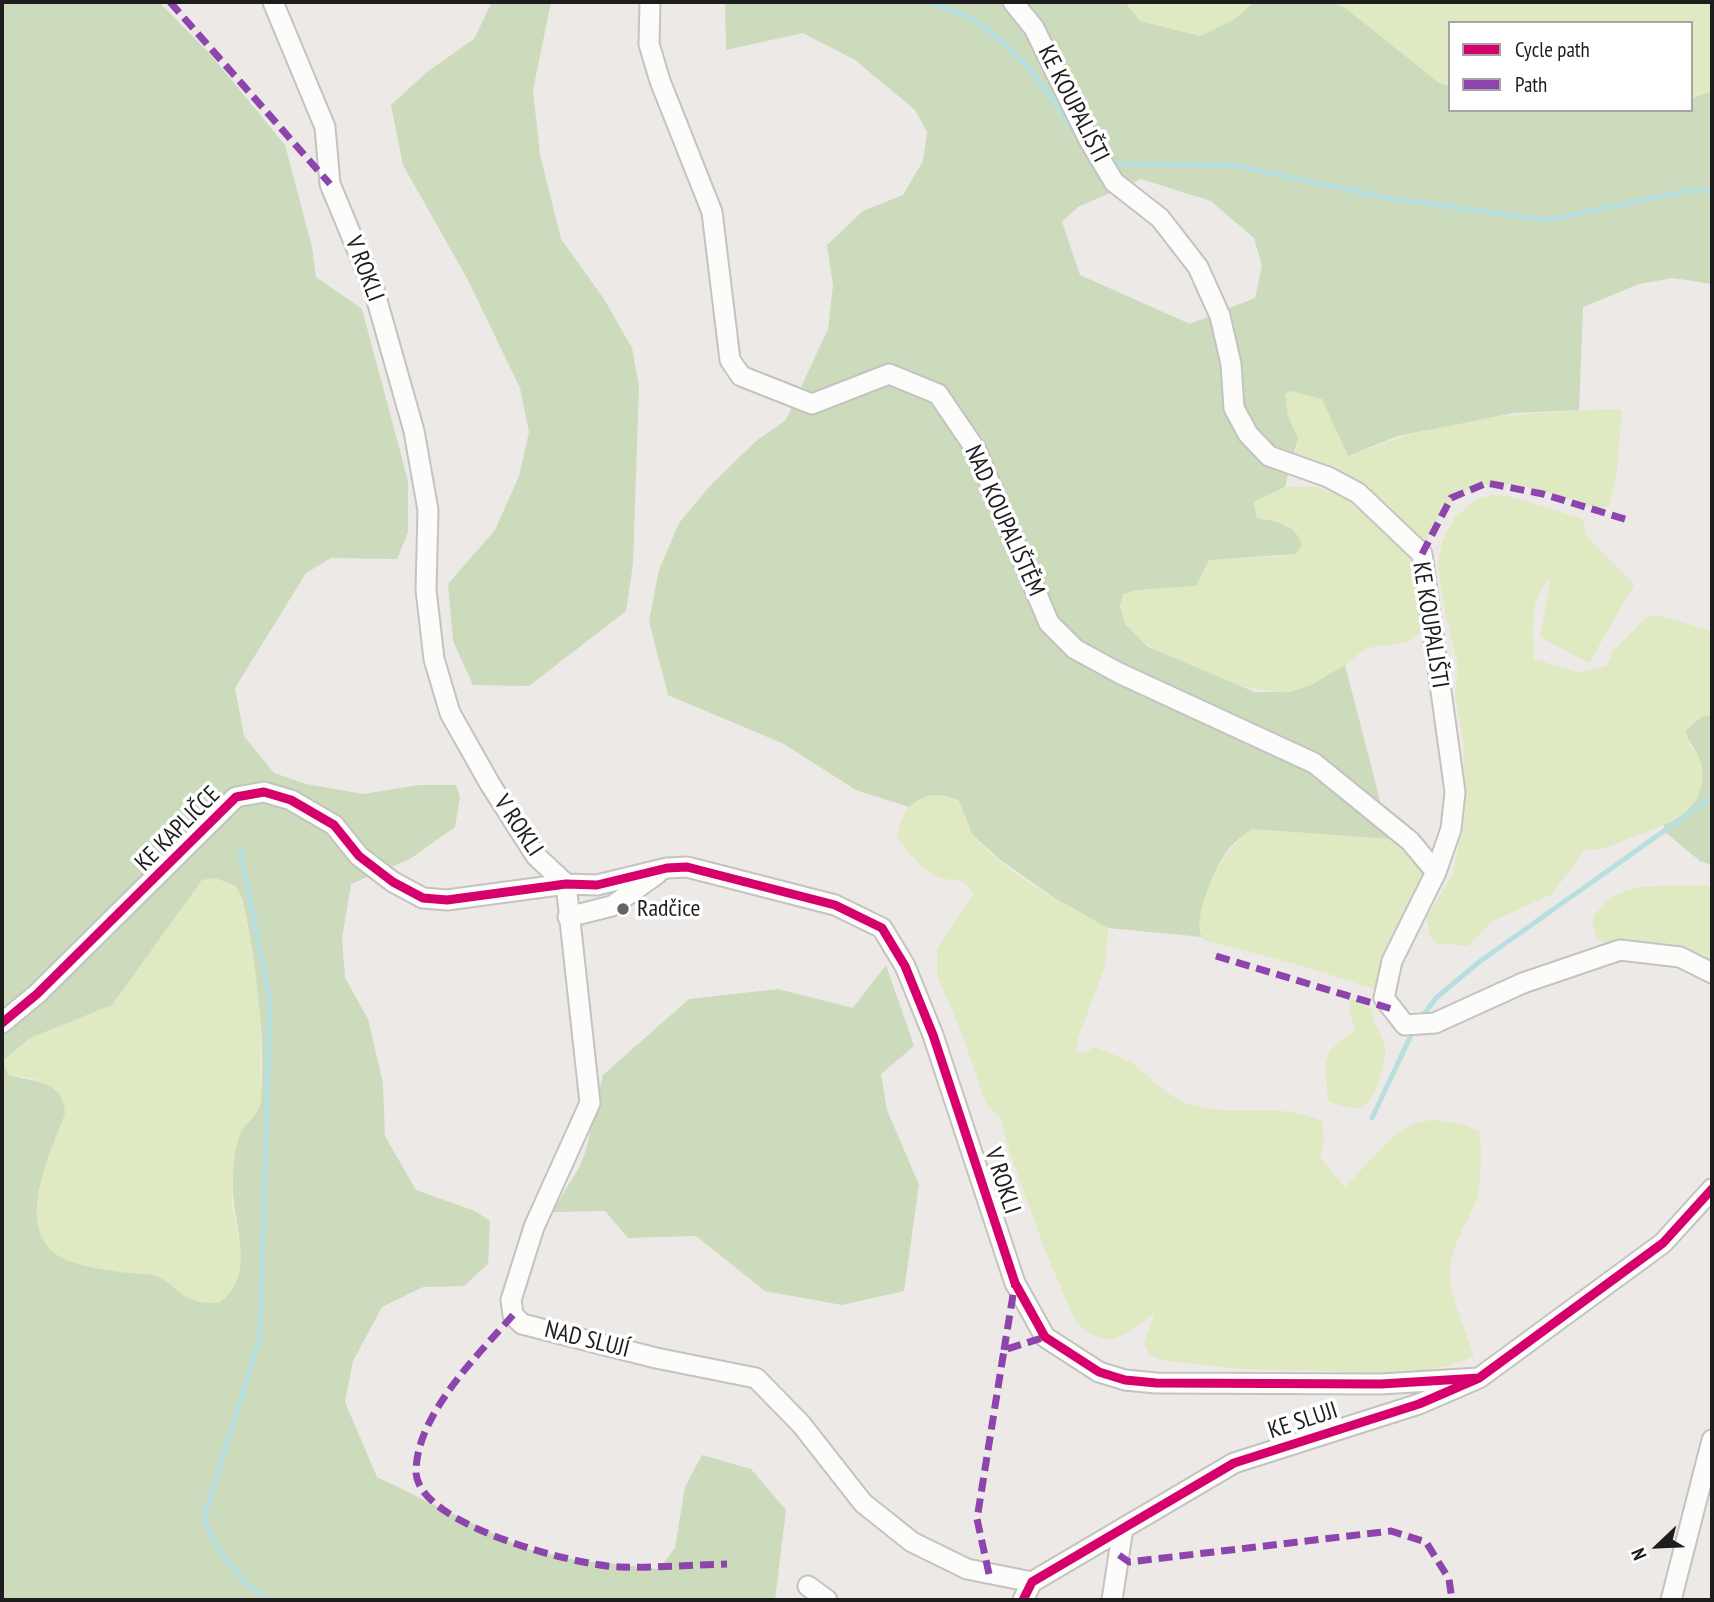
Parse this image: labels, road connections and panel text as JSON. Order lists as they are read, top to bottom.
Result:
{
  "streets": {
    "street": [
      "KE KOUPALIŠTI",
      "V ROKLI",
      "NAD KOUPALIŠTĚM",
      "KE KAPLIČCE",
      "NAD SLUJÍ",
      "KE SLUJI"
    ]
  },
  "crossings": [
    ["KE KOUPALIŠTI", "NAD KOUPALIŠTĚM"],
    ["V ROKLI", "KE KAPLIČCE"],
    ["V ROKLI", "NAD SLUJÍ"],
    ["V ROKLI", "KE SLUJI"],
    ["KE KAPLIČCE", "NAD SLUJÍ"],
    ["NAD SLUJÍ", "KE SLUJI"]
  ],
  "places": ["Radčice"],
  "legend": ["Cycle path", "Path"],
  "north": "bottom left"
}
